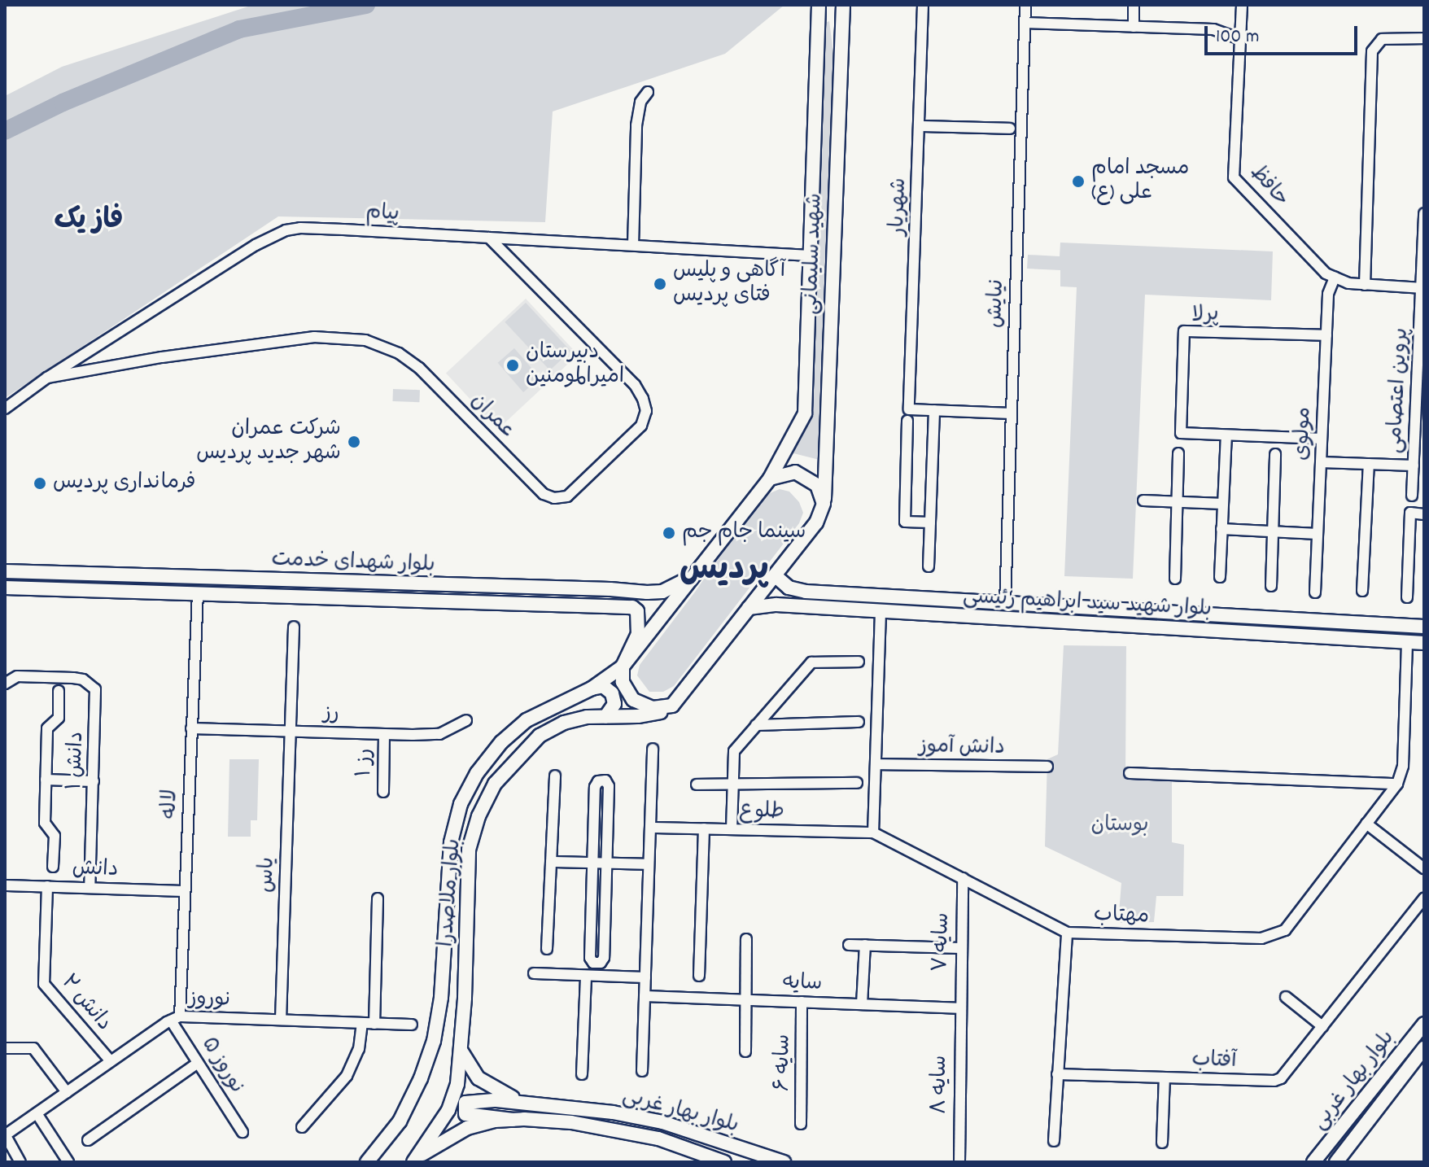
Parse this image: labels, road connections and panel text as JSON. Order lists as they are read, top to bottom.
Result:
{
  "streets": {
    "main road": [
      "شهید سلیمانی",
      "بلوار شهدای خدمت",
      "بلوار شهید سید ابراهیم رئیسی",
      "بلوار ملاصدرا",
      "بلوار بهار غربی"
    ],
    "street": [
      "حافظ",
      "شهریار",
      "پیام",
      "نیایش",
      "پرلا",
      "پروین اعتصامی",
      "عمران",
      "مولوی",
      "رز",
      "دانش آموز",
      "دانش ۱",
      "رز ۱",
      "لاله",
      "طلوع",
      "دانش",
      "یاس",
      "مهتاب",
      "سایه ۷",
      "سایه",
      "نوروز",
      "دانش ۲",
      "آفتاب",
      "سایه ۶",
      "نوروز ۵",
      "سایه ۸"
    ]
  },
  "crossings": [
    ["حافظ", "پروین اعتصامی"],
    ["حافظ", "مولوی"],
    ["پیام", "عمران"],
    ["نیایش", "بلوار شهید سید ابراهیم رئیسی"],
    ["پرلا", "مولوی"],
    ["بلوار شهدای خدمت", "لاله"],
    ["بلوار شهدای خدمت", "بلوار ملاصدرا"],
    ["بلوار شهید سید ابراهیم رئیسی", "مهتاب"],
    ["رز", "رز ۱"],
    ["رز", "لاله"],
    ["رز", "یاس"],
    ["دانش ۱", "دانش"],
    ["لاله", "دانش"],
    ["لاله", "نوروز"],
    ["لاله", "نوروز ۵"],
    ["طلوع", "مهتاب"],
    ["دانش", "دانش ۲"],
    ["یاس", "نوروز"],
    ["مهتاب", "سایه ۷"],
    ["سایه ۷", "سایه"],
    ["سایه ۷", "سایه ۸"],
    ["سایه", "سایه ۶"],
    ["سایه", "سایه ۸"],
    ["نوروز", "دانش ۲"],
    ["نوروز", "نوروز ۵"]
  ],
  "districts": ["فاز یک", "پردیس"],
  "parks": ["بوستان"],
  "places": [
    "مسجد امام علی (ع)",
    "آگاهی و پلیس فتای پردیس",
    "دبیرستان امیرالمومنین",
    "شرکت عمران شهر جدید پردیس",
    "فرمانداری پردیس",
    "سینما جام جم"
  ],
  "scale_bar": "100 m"
}
